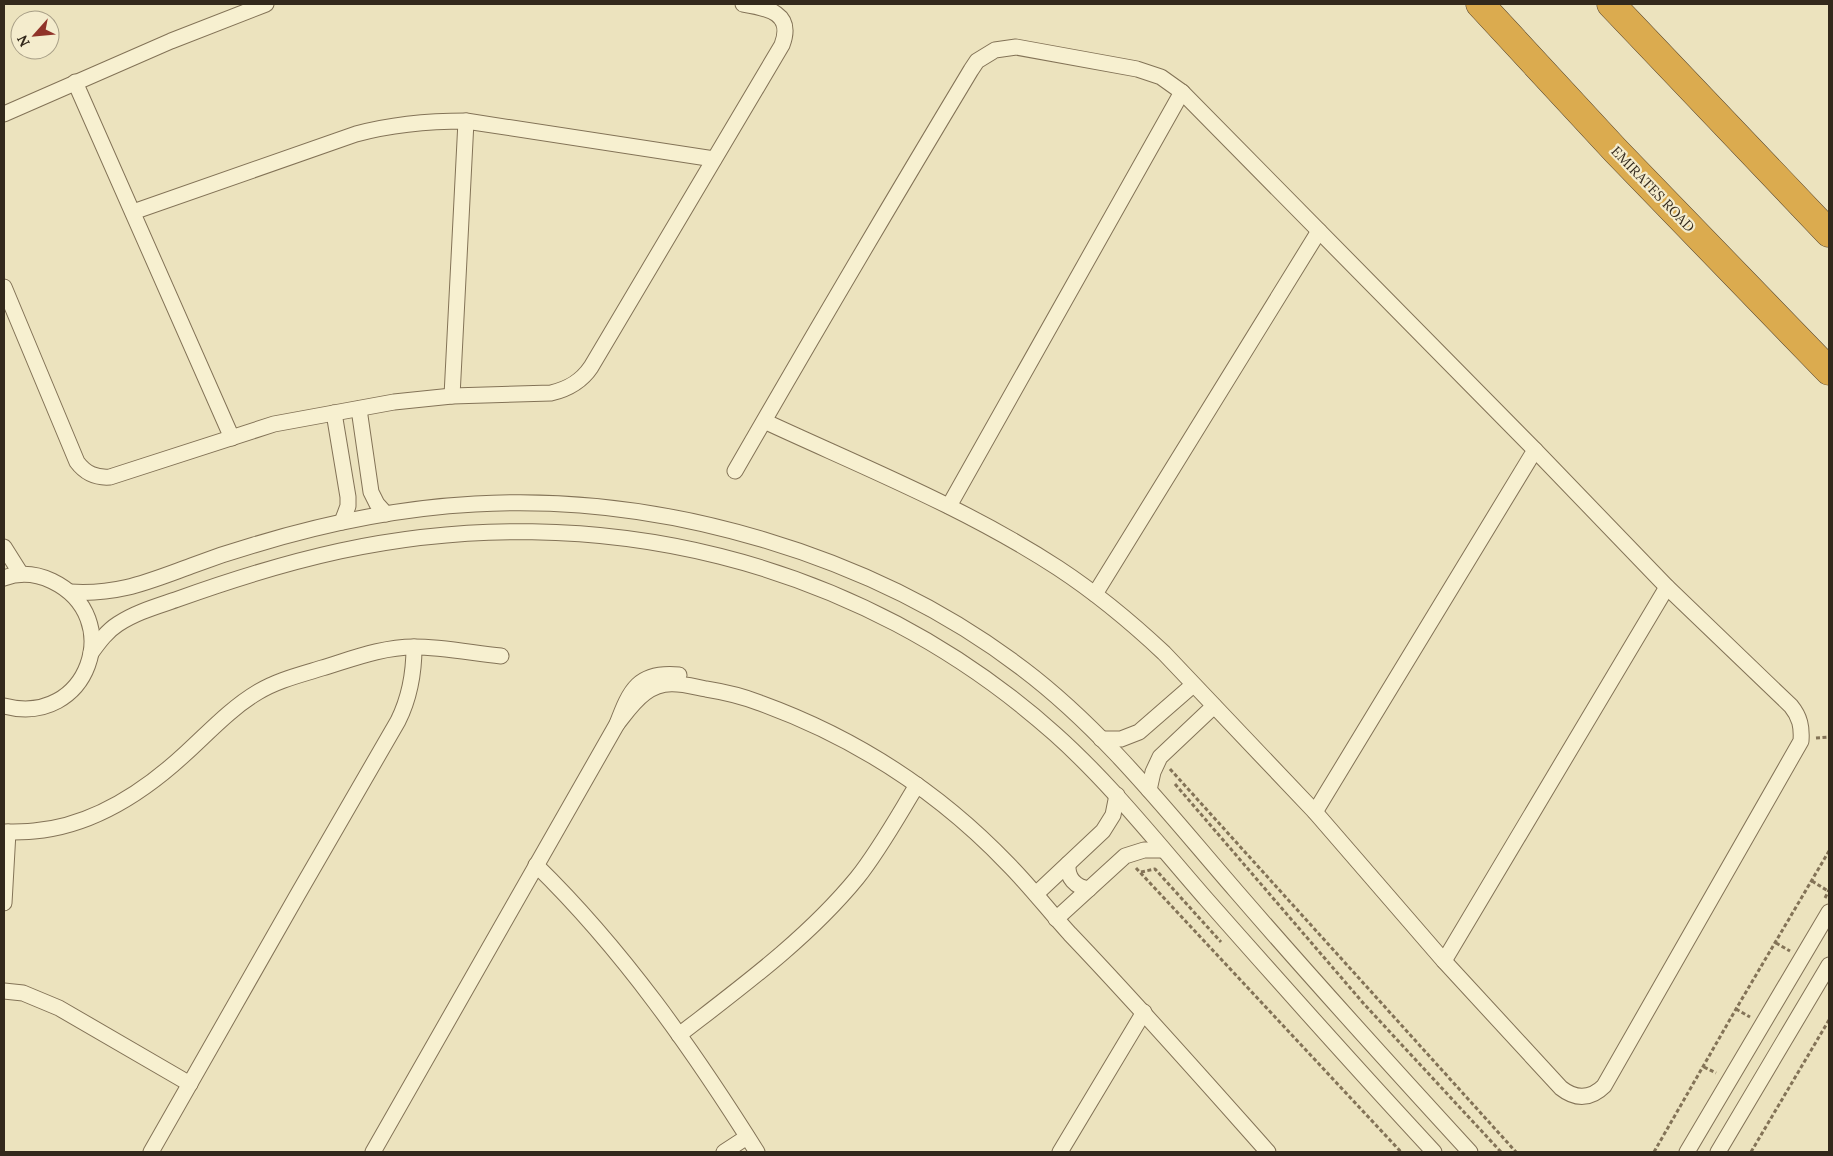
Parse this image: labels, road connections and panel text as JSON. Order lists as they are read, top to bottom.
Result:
{
  "streets": {
    "highway": ["EMIRATES ROAD"]
  },
  "north": "bottom left"
}
